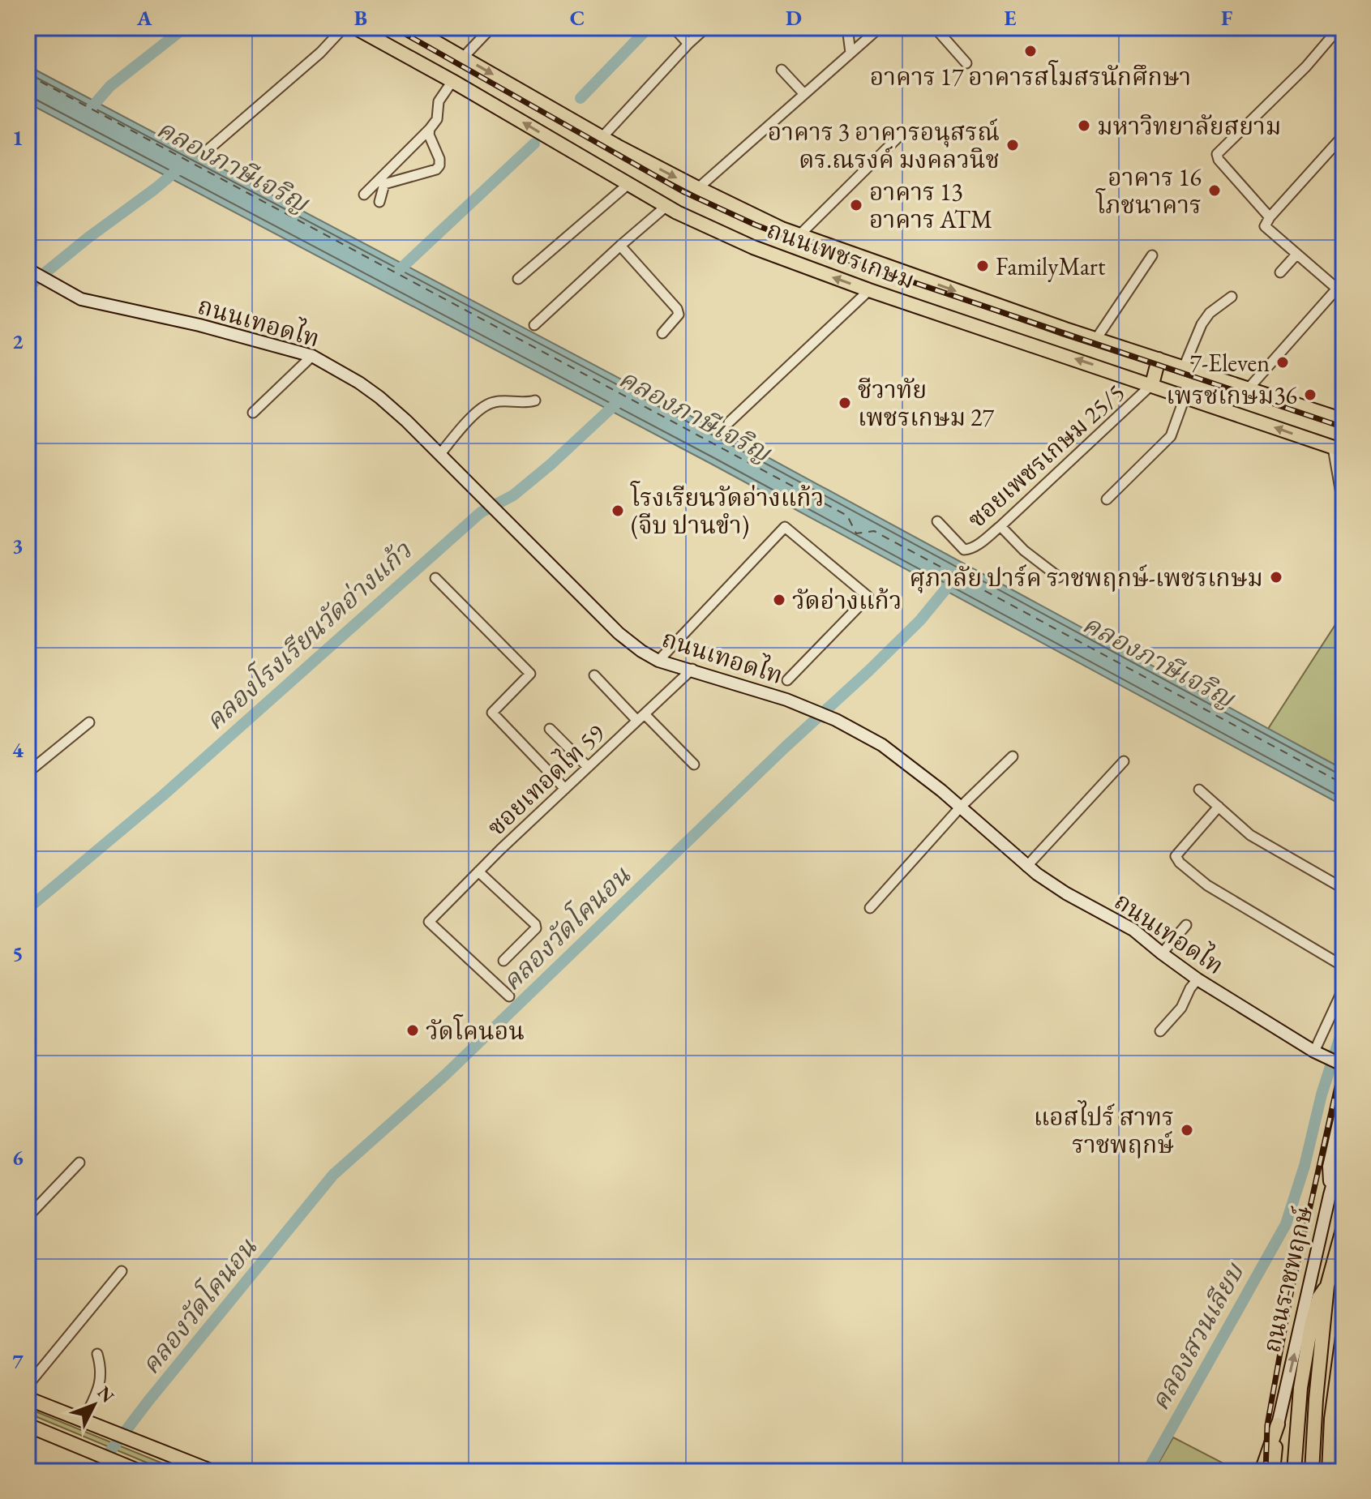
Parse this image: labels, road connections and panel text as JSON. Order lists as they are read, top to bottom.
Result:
{
  "streets": {
    "main road": ["ถนนเพชรเกษม", "ถนนเทอดไท", "ถนนราชพฤกษ์"],
    "street": ["ซอยเพชรเกษม 25/5", "ซอยเทอดไท 59"]
  },
  "crossings": [
    ["ถนนเพชรเกษม", "ซอยเพชรเกษม 25/5"],
    ["ถนนเทอดไท", "ซอยเทอดไท 59"]
  ],
  "water": [
    "คลองภาษีเจริญ",
    "คลองโรงเรียนวัดอ่างแก้ว",
    "คลองวัดโคนอน",
    "คลองสวนเลียบ"
  ],
  "places": [
    "อาคาร 17 อาคารสโมสรนักศึกษา",
    "มหาวิทยาลัยสยาม",
    "อาคาร 3 อาคารอนุสรณ์ ดร.ณรงค์ มงคลวนิช",
    "อาคาร 16 โภชนาคาร",
    "อาคาร 13 อาคาร ATM",
    "FamilyMart",
    "7-Eleven",
    "เพรชเกษม36",
    "ชีวาทัย เพชรเกษม 27",
    "โรงเรียนวัดอ่างแก้ว (จีบ ปานขำ)",
    "ศุภาลัย ปาร์ค ราชพฤกษ์-เพชรเกษม",
    "วัดอ่างแก้ว",
    "วัดโคนอน",
    "แอสไปร์ สาทร ราชพฤกษ์"
  ],
  "north": "top right",
  "grid": {
    "columns": [
      "A",
      "B",
      "C",
      "D",
      "E",
      "F"
    ],
    "rows": [
      "1",
      "2",
      "3",
      "4",
      "5",
      "6",
      "7"
    ]
  }
}
